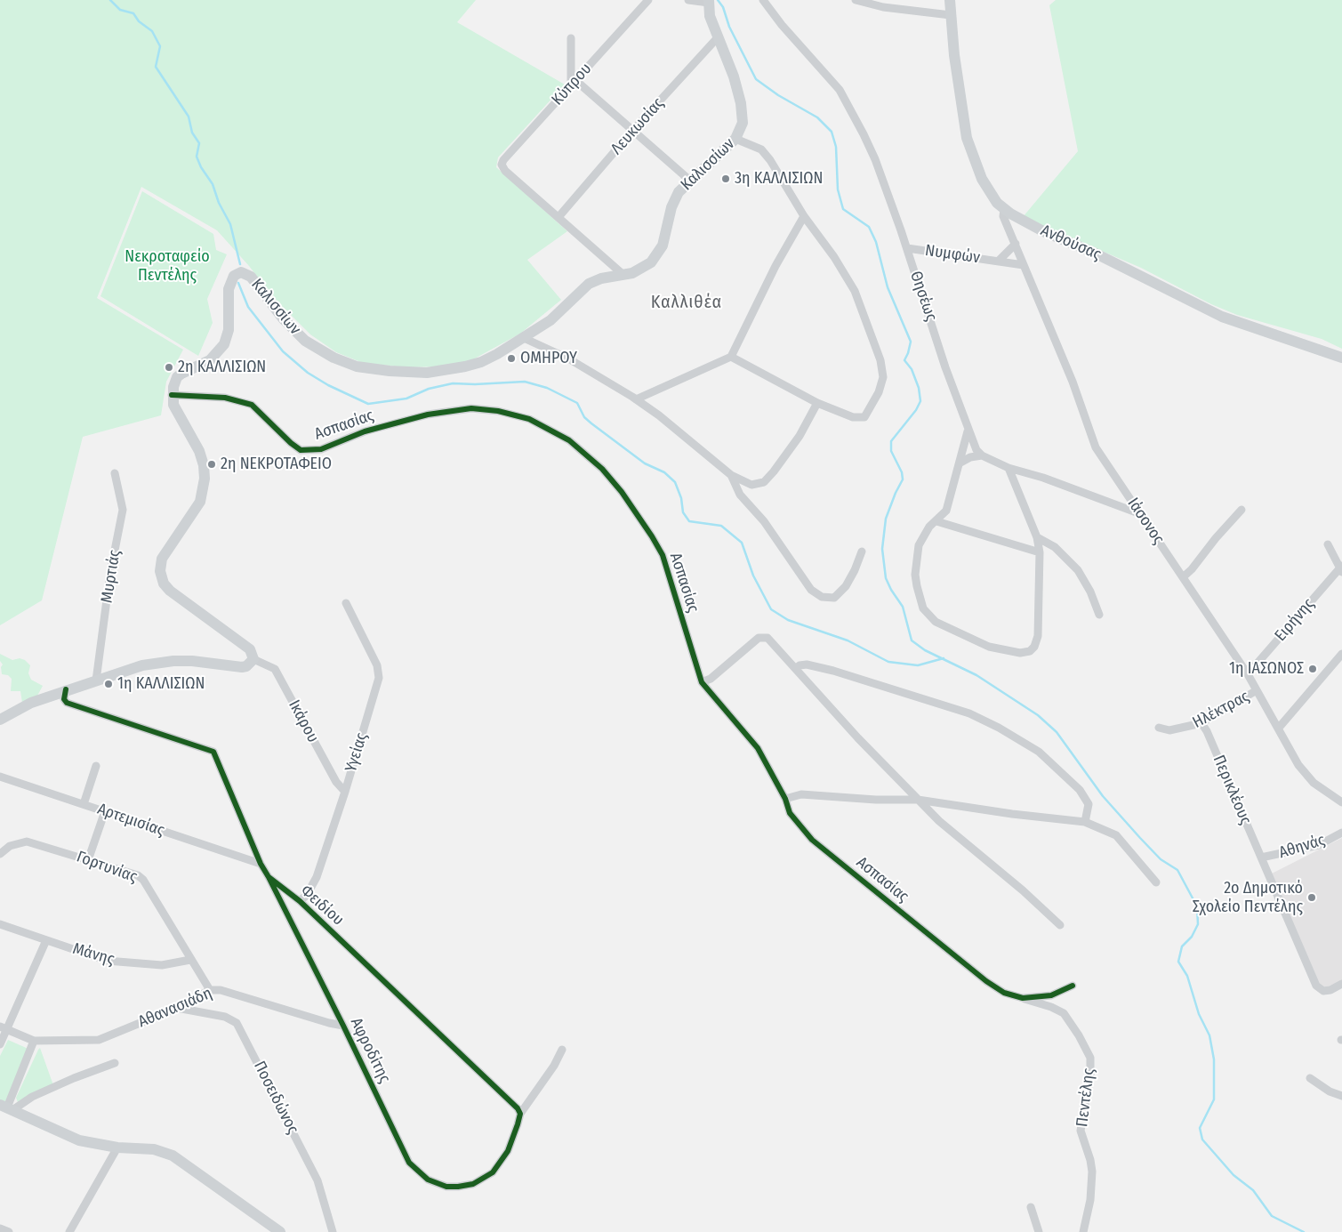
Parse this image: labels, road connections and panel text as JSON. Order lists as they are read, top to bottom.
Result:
{
  "streets": {
    "main road": ["Καλισσίων", "Ανθούσας"],
    "street": [
      "Κύπρου",
      "Λευκωσίας",
      "Νυμφών",
      "Θησέως",
      "Ασπασίας",
      "Ιάσονος",
      "Μυρτιάς",
      "Ειρήνης",
      "Ηλέκτρας",
      "Ικάρου",
      "Υγείας",
      "Περικλέους",
      "Αρτεμισίας",
      "Αθηνάς",
      "Γορτυνίας",
      "Φειδίου",
      "Μάνης",
      "Αθανασιάδη",
      "Αφροδίτης",
      "Ποσειδώνος",
      "Πεντέλης"
    ]
  },
  "crossings": [
    ["Κύπρου", "Λευκωσίας"],
    ["Λευκωσίας", "Καλισσίων"],
    ["Καλισσίων", "Ασπασίας"],
    ["Ανθούσας", "Ιάσονος"],
    ["Νυμφών", "Θησέως"],
    ["Νυμφών", "Ιάσονος"],
    ["Ασπασίας", "Πεντέλης"],
    ["Ιάσονος", "Ειρήνης"],
    ["Ιάσονος", "Ηλέκτρας"],
    ["Ηλέκτρας", "Περικλέους"],
    ["Ικάρου", "Υγείας"],
    ["Υγείας", "Φειδίου"],
    ["Περικλέους", "Αθηνάς"],
    ["Αρτεμισίας", "Φειδίου"],
    ["Γορτυνίας", "Μάνης"],
    ["Γορτυνίας", "Αθανασιάδη"],
    ["Φειδίου", "Αφροδίτης"],
    ["Αθανασιάδη", "Αφροδίτης"],
    ["Αθανασιάδη", "Ποσειδώνος"]
  ],
  "districts": ["Καλλιθέα"],
  "parks": ["Νεκροταφείο Πεντέλης"],
  "places": [
    "3η ΚΑΛΛΙΣΙΩΝ",
    "ΟΜΗΡΟΥ",
    "2η ΚΑΛΛΙΣΙΩΝ",
    "2η ΝΕΚΡΟΤΑΦΕΙΟ",
    "1η ΙΑΣΩΝΟΣ",
    "1η ΚΑΛΛΙΣΙΩΝ",
    "2ο Δημοτικό Σχολείο Πεντέλης"
  ]
}
